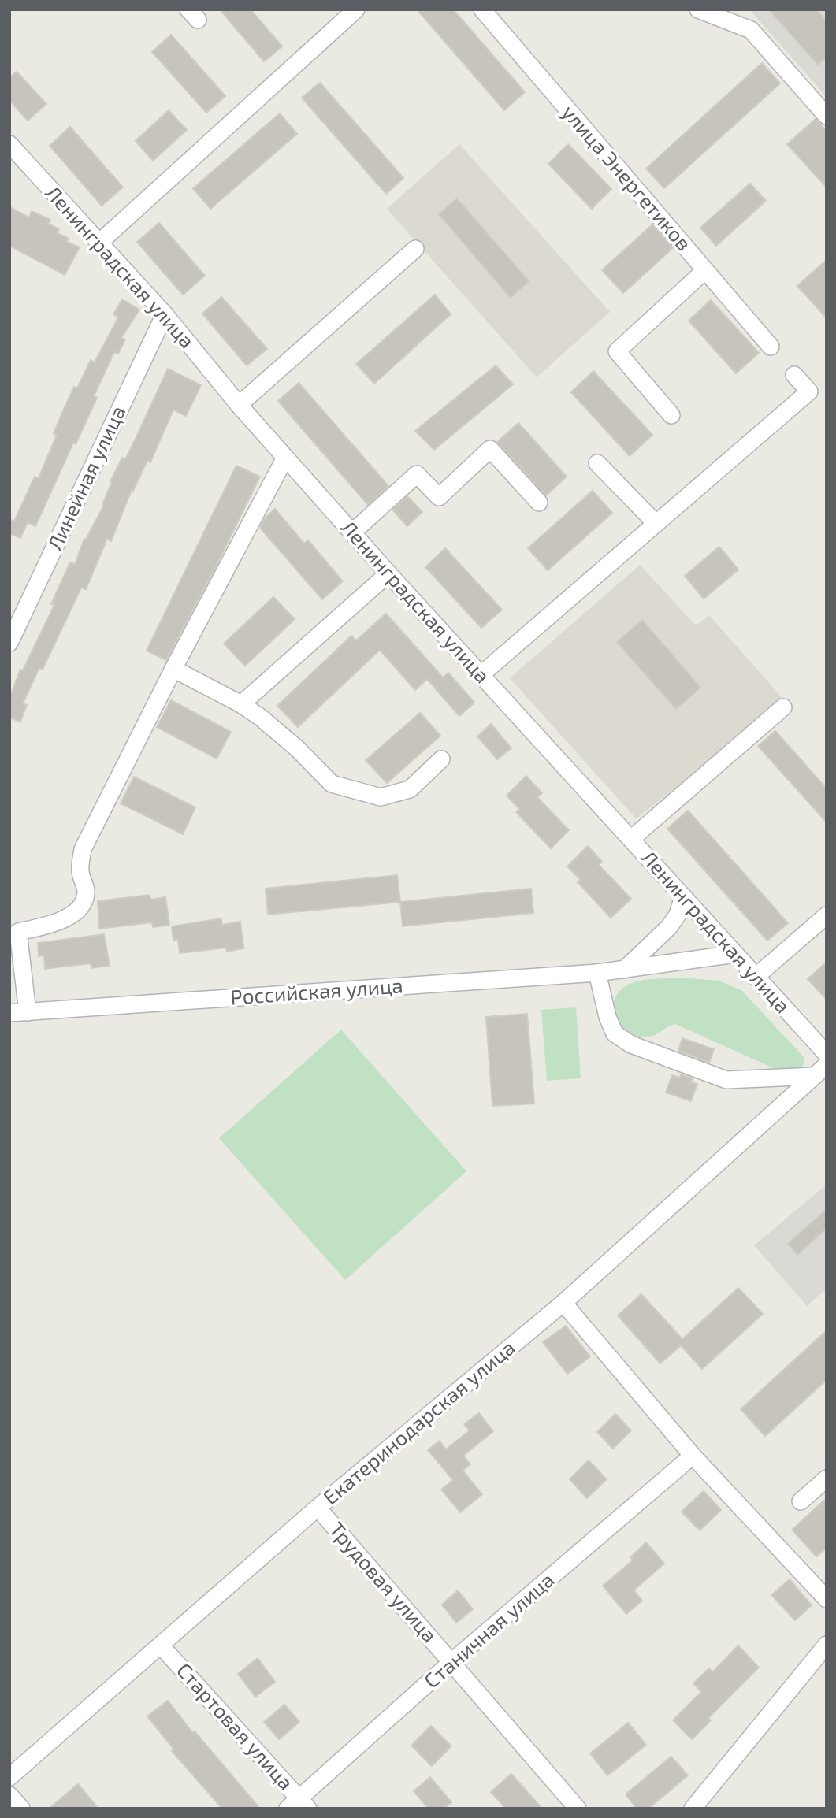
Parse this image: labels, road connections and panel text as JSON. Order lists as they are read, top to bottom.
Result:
{
  "streets": {
    "street": [
      "улица Энергетиков",
      "Ленинградская улица",
      "Линейная улица",
      "Российская улица",
      "Екатеринодарская улица",
      "Трудовая улица",
      "Станичная улица",
      "Стартовая улица"
    ]
  },
  "crossings": [
    ["Ленинградская улица", "Линейная улица"],
    ["Ленинградская улица", "Российская улица"],
    ["Екатеринодарская улица", "Трудовая улица"],
    ["Екатеринодарская улица", "Стартовая улица"],
    ["Трудовая улица", "Станичная улица"],
    ["Станичная улица", "Стартовая улица"]
  ]
}
